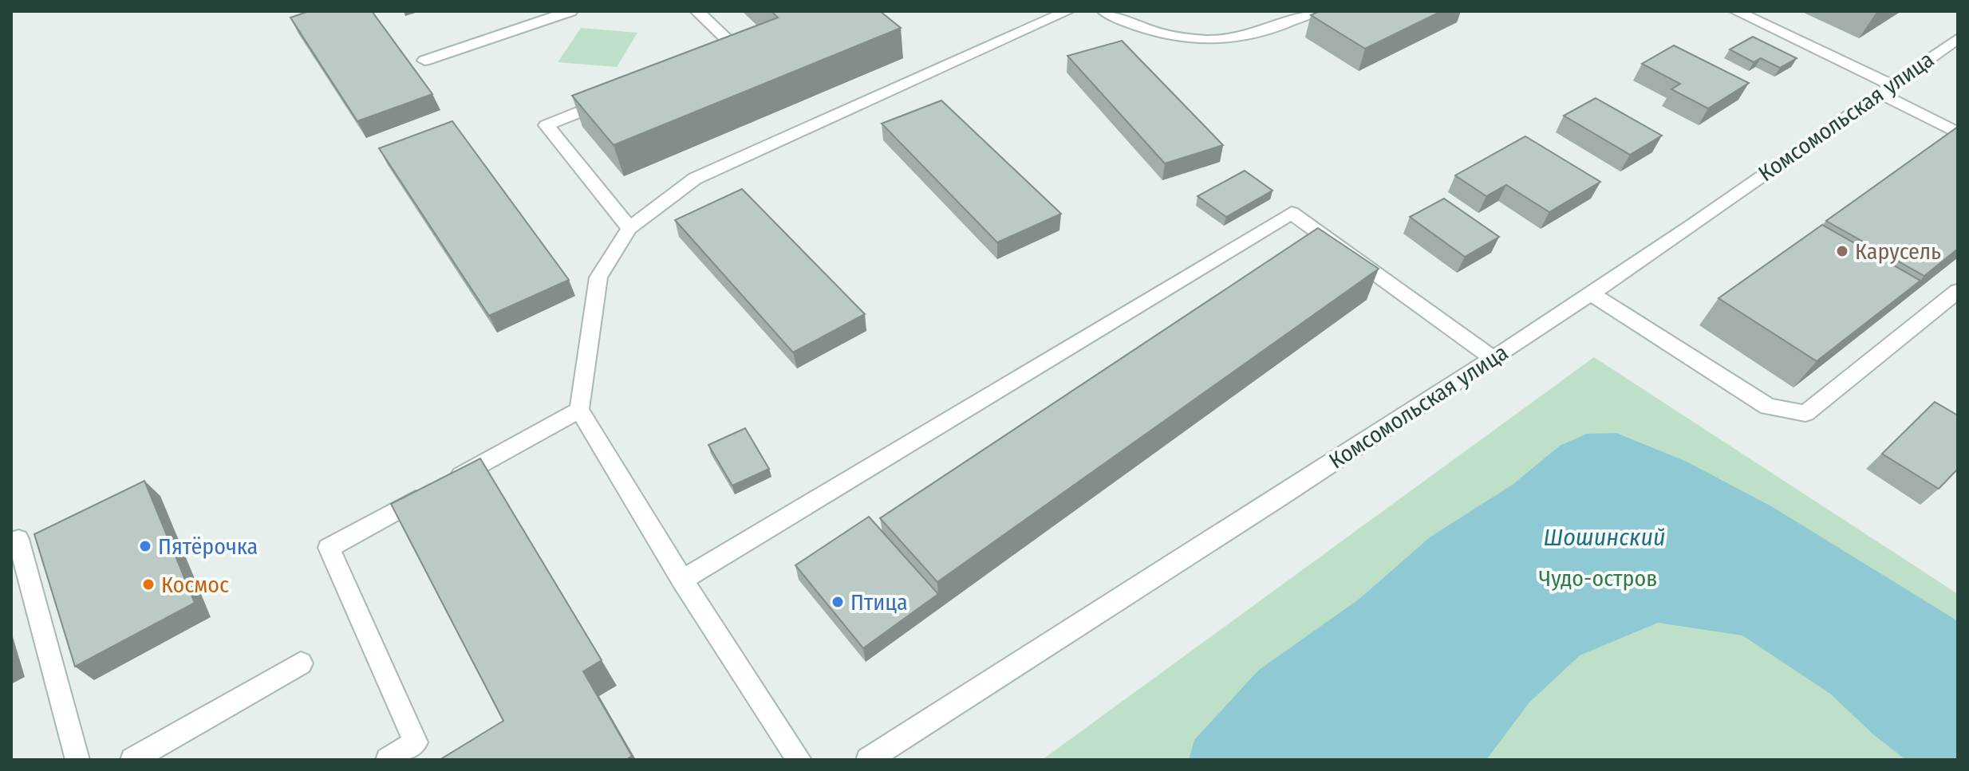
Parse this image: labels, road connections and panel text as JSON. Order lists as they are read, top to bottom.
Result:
{
  "streets": {
    "street": ["Комсомольская улица"]
  },
  "water": ["Шошинский"],
  "parks": ["Чудо-остров"],
  "places": [
    "Карусель",
    "Пятёрочка",
    "Космос",
    "Птица"
  ]
}
